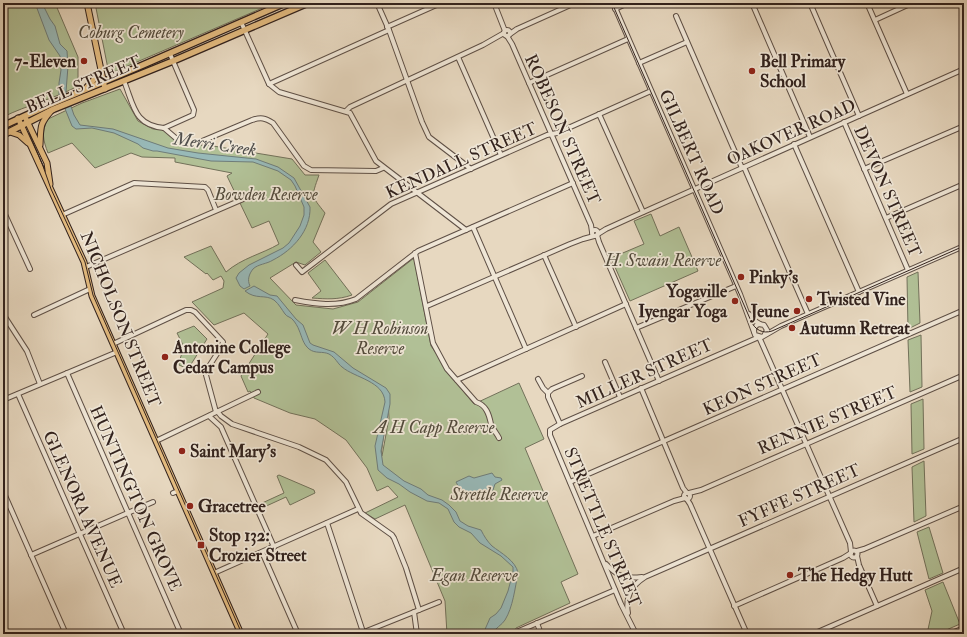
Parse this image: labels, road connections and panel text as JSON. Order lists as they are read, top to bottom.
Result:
{
  "streets": {
    "highway": ["BELL STREET"],
    "main road": ["NICHOLSON STREET"],
    "street": [
      "ROBESON STREET",
      "OAKOVER ROAD",
      "GILBERT ROAD",
      "KENDALL STREET",
      "DEVON STREET",
      "MILLER STREET",
      "KEON STREET",
      "RENNIE STREET",
      "FYFFE STREET",
      "HUNTINGTON GROVE",
      "GLENORA AVENUE",
      "STRETTLE STREET"
    ]
  },
  "crossings": [
    ["BELL STREET", "NICHOLSON STREET"],
    ["ROBESON STREET", "OAKOVER ROAD"],
    ["ROBESON STREET", "KENDALL STREET"],
    ["ROBESON STREET", "MILLER STREET"],
    ["OAKOVER ROAD", "GILBERT ROAD"],
    ["OAKOVER ROAD", "DEVON STREET"],
    ["GILBERT ROAD", "KENDALL STREET"],
    ["GILBERT ROAD", "MILLER STREET"],
    ["DEVON STREET", "MILLER STREET"],
    ["MILLER STREET", "STRETTLE STREET"],
    ["KEON STREET", "STRETTLE STREET"],
    ["RENNIE STREET", "STRETTLE STREET"],
    ["FYFFE STREET", "STRETTLE STREET"]
  ],
  "water": ["Merri Creek"],
  "parks": [
    "Coburg Cemetery",
    "Bowden Reserve",
    "H. Swain Reserve",
    "W H Robinson Reserve",
    "A H Capp Reserve",
    "Strettle Reserve",
    "Egan Reserve"
  ],
  "places": {
    "other": [
      "7-Eleven",
      "Bell Primary School",
      "Pinky's",
      "Twisted Vine",
      "Yogaville Iyengar Yoga",
      "Jeune",
      "Autumn Retreat",
      "Antonine College Cedar Campus",
      "Saint Mary's",
      "Gracetree",
      "The Hedgy Hutt"
    ],
    "transit": ["Stop 132: Crozier Street"]
  }
}
